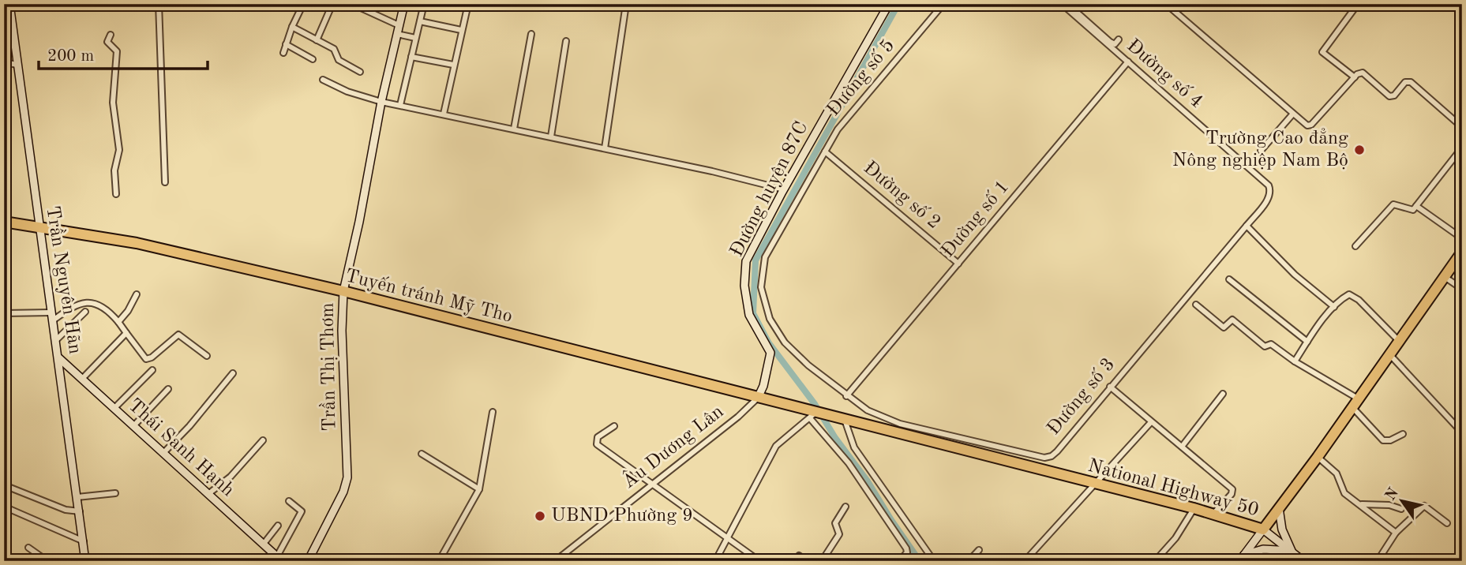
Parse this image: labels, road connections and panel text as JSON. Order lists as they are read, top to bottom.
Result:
{
  "streets": {
    "highway": ["Tuyến tránh Mỹ Tho", "National Highway 50"],
    "street": [
      "Đường số 4",
      "Đường số 5",
      "Đường huyện 87C",
      "Đường số 2",
      "Đường số 1",
      "Trần Nguyên Hãn",
      "Trần Thị Thơm",
      "Đường số 3",
      "Âu Dương Lân",
      "Thái Sanh Hạnh"
    ]
  },
  "crossings": [
    ["Đường số 4", "Đường số 1"],
    ["Đường số 4", "Đường số 3"],
    ["Đường số 5", "Đường số 2"],
    ["Đường số 5", "Đường số 1"],
    ["Đường số 5", "Đường số 3"],
    ["Đường huyện 87C", "Tuyến tránh Mỹ Tho"],
    ["Đường huyện 87C", "Âu Dương Lân"],
    ["Đường số 2", "Đường số 1"],
    ["Đường số 1", "Đường số 3"],
    ["Trần Nguyên Hãn", "Tuyến tránh Mỹ Tho"],
    ["Trần Nguyên Hãn", "Thái Sanh Hạnh"],
    ["Tuyến tránh Mỹ Tho", "Trần Thị Thơm"],
    ["Tuyến tránh Mỹ Tho", "Âu Dương Lân"],
    ["Tuyến tránh Mỹ Tho", "National Highway 50"],
    ["Đường số 3", "National Highway 50"]
  ],
  "places": ["Trường Cao đẳng Nông nghiệp Nam Bộ", "UBND Phường 9"],
  "scale_bar": "200 m",
  "north": "top left"
}
